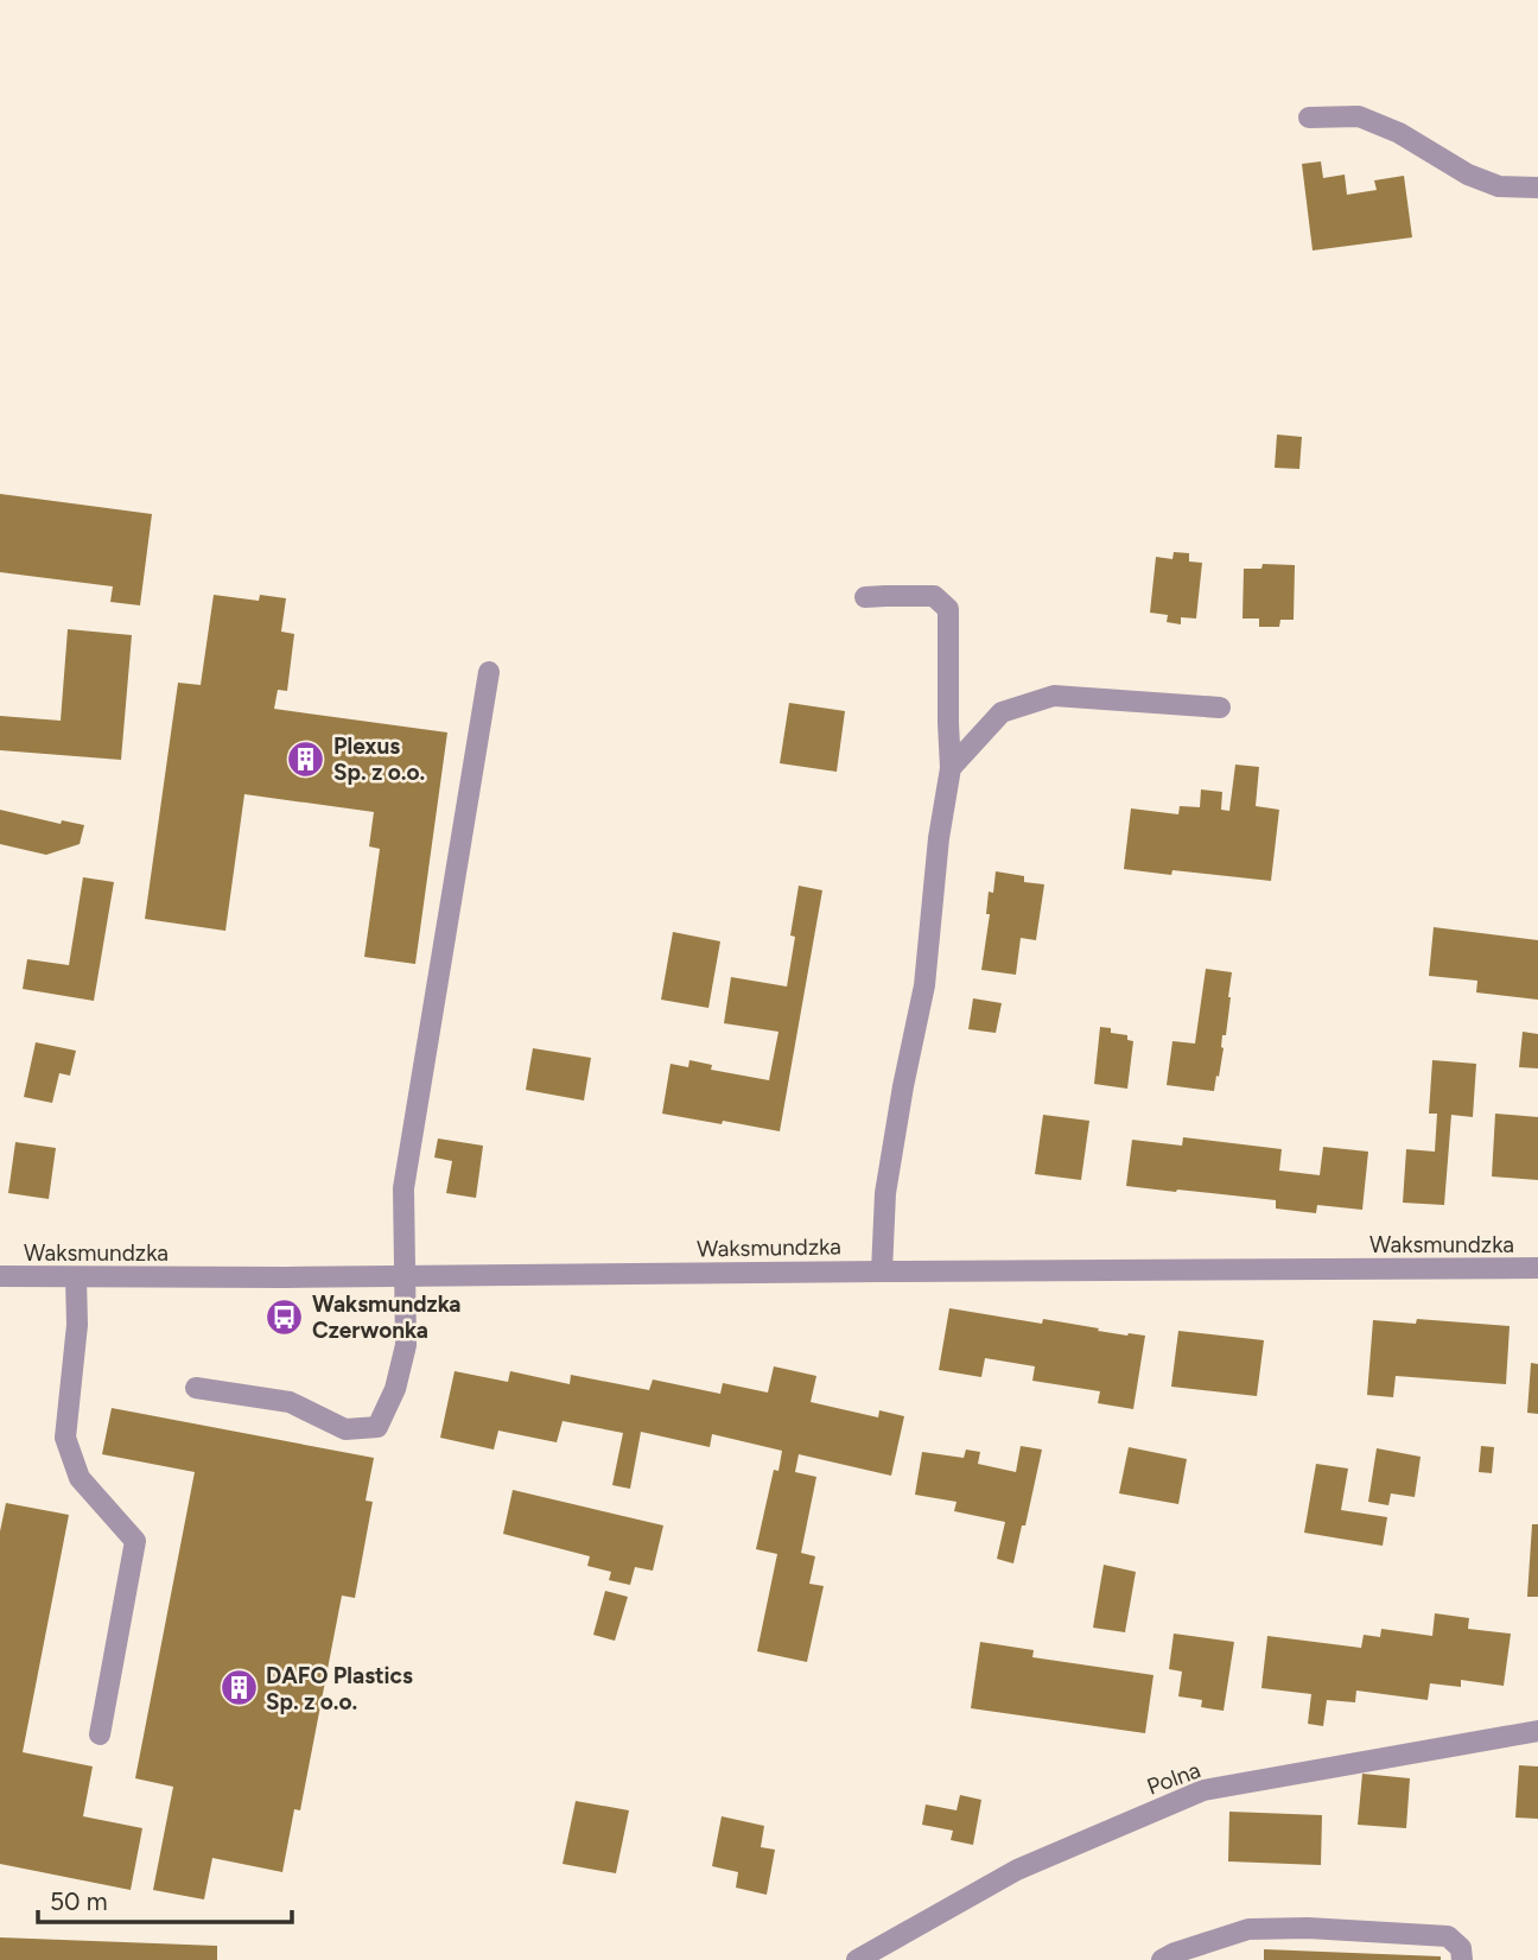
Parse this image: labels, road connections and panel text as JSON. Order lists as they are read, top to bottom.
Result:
{
  "streets": {
    "street": ["Waksmundzka", "Polna"]
  },
  "places": {
    "building": ["Plexus Sp. z o.o.", "DAFO Plastics Sp. z o.o."],
    "bus stop": ["Waksmundzka Czerwonka"]
  },
  "scale_bar": "50 m"
}
